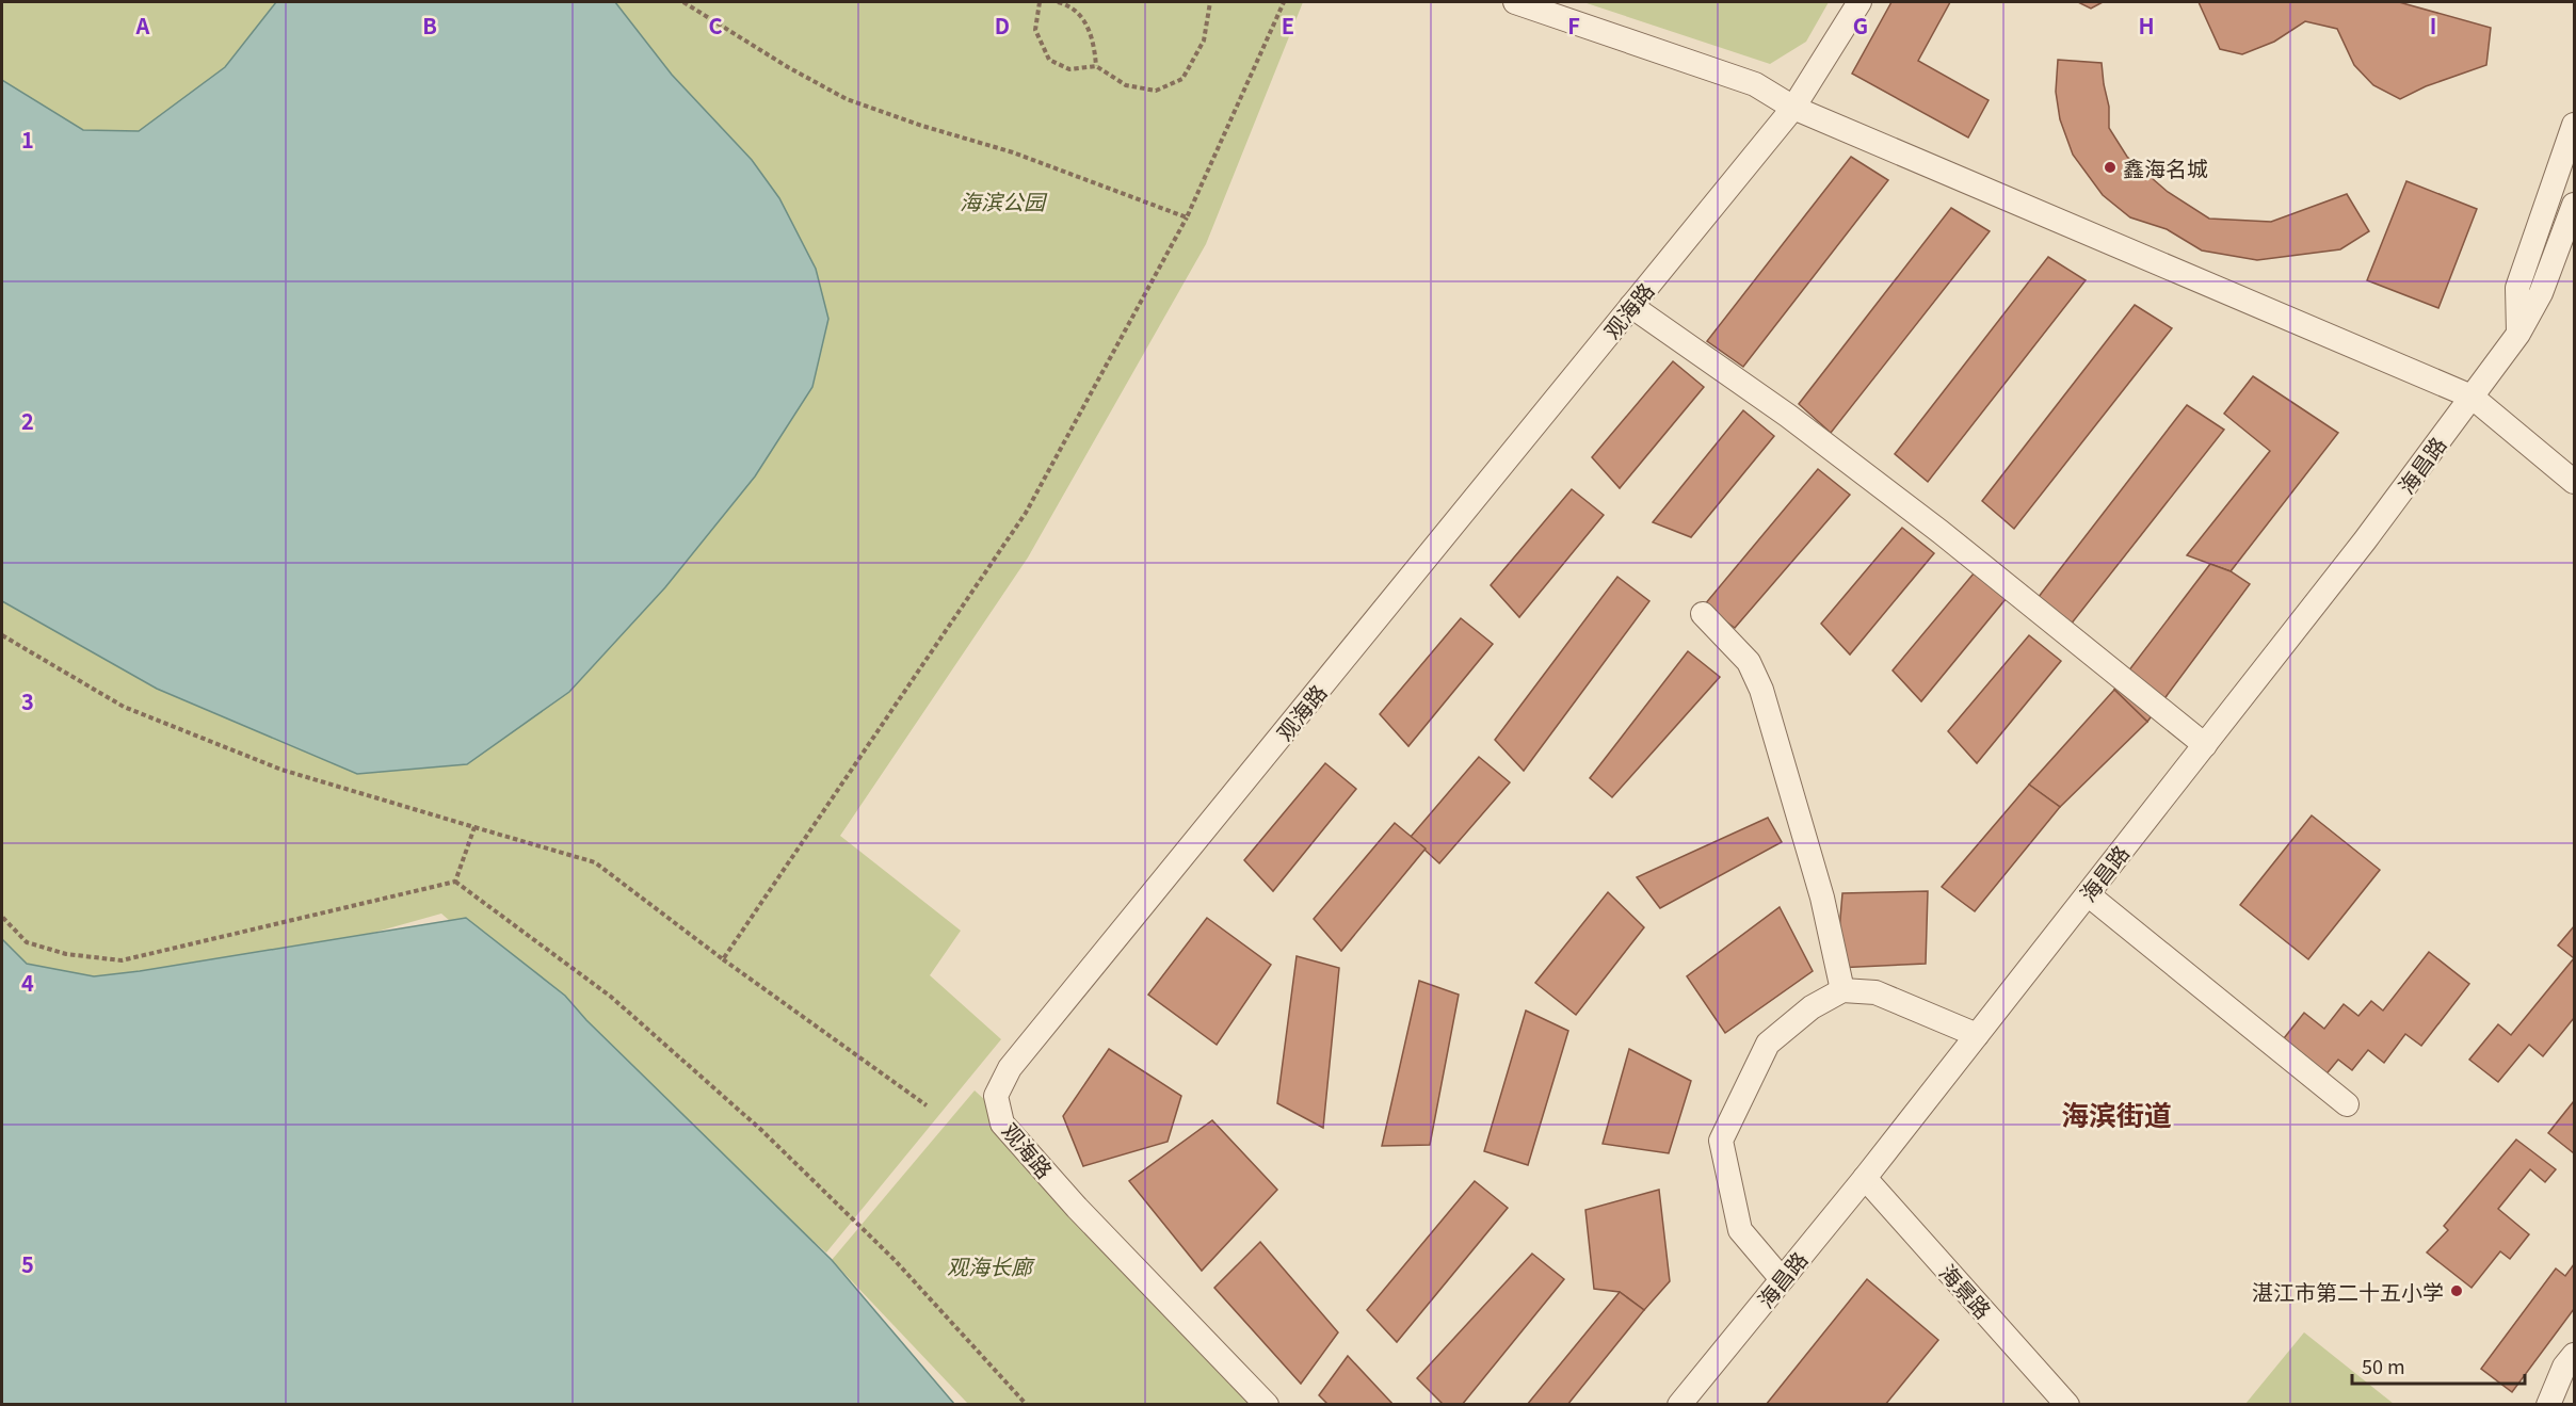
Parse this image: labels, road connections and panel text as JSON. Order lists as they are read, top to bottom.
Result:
{
  "streets": {
    "street": ["观海路", "海昌路", "海景路"]
  },
  "crossings": [
    ["海昌路", "海景路"]
  ],
  "districts": ["海滨街道"],
  "parks": ["海滨公园", "观海长廊"],
  "places": ["鑫海名城", "湛江市第二十五小学"],
  "scale_bar": "50 m",
  "grid": {
    "columns": [
      "A",
      "B",
      "C",
      "D",
      "E",
      "F",
      "G",
      "H",
      "I"
    ],
    "rows": [
      "1",
      "2",
      "3",
      "4",
      "5"
    ]
  }
}
